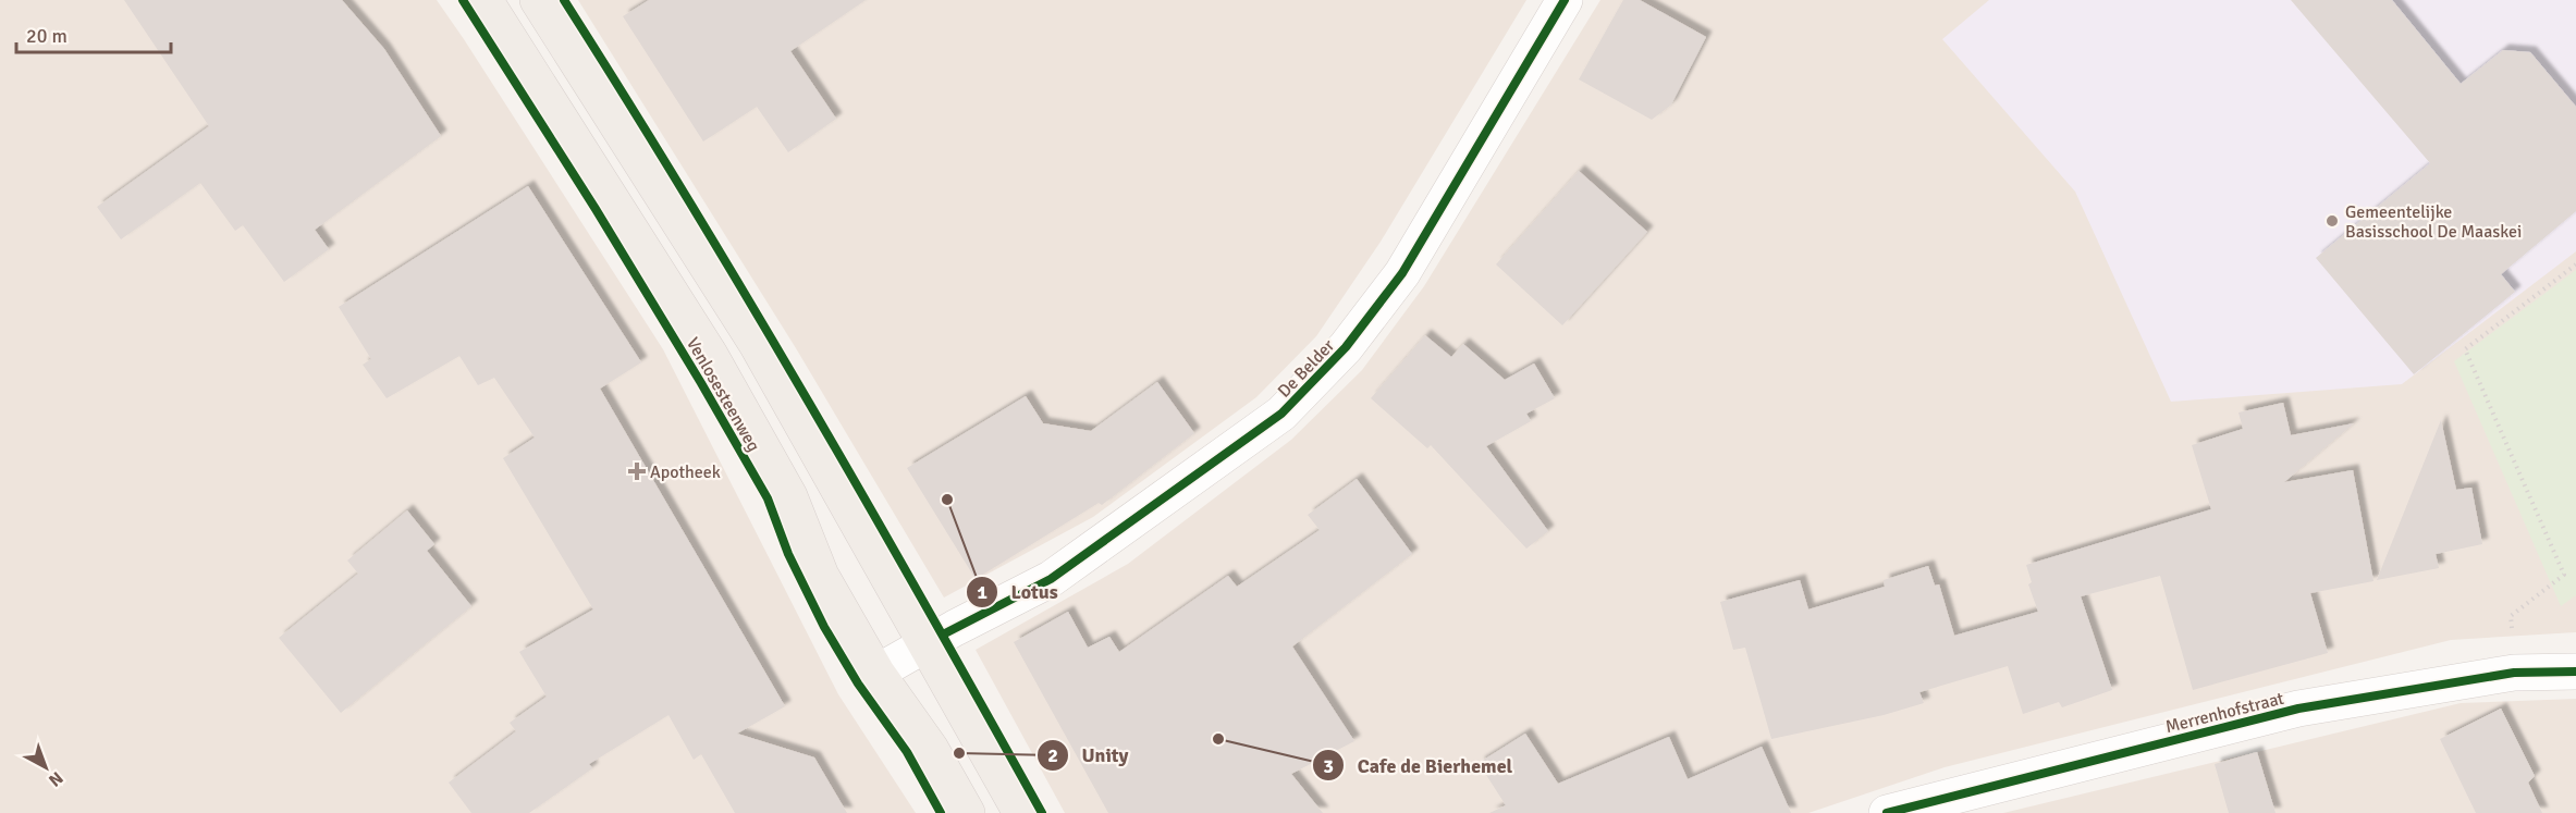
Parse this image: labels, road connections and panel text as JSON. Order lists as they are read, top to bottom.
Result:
{
  "streets": {
    "main road": ["Venlosesteenweg"],
    "street": ["De Belder", "Merrenhofstraat"]
  },
  "crossings": [
    ["De Belder", "Venlosesteenweg"]
  ],
  "places": {
    "other": [
      "Gemeentelijke Basisschool De Maaskei",
      "Lotus",
      "Cafe de Bierhemel",
      "Unity"
    ],
    "health": ["Apotheek"]
  },
  "scale_bar": "20 m",
  "north": "bottom right"
}
